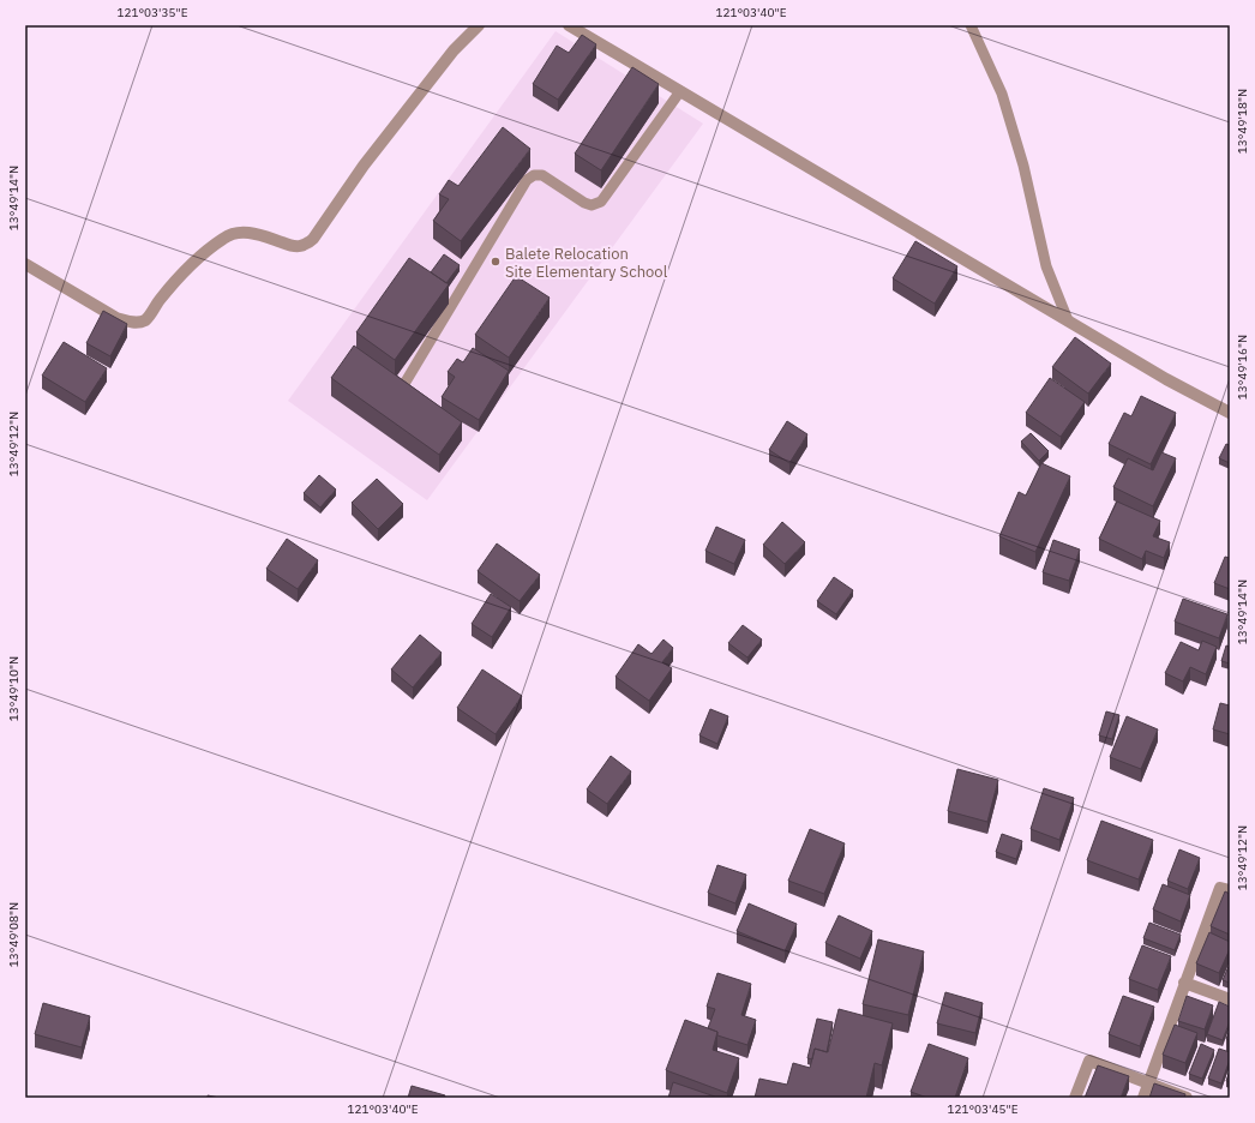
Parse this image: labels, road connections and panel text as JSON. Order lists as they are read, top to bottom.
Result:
{
  "places": ["Balete Relocation Site Elementary School"],
  "coordinates": [
    "121°03'35\"E",
    "121°03'40\"E",
    "13°49'18\"N",
    "13°49'14\"N",
    "13°49'16\"N",
    "13°49'12\"N",
    "13°49'10\"N",
    "13°49'08\"N",
    "121°03'45\"E"
  ]
}
